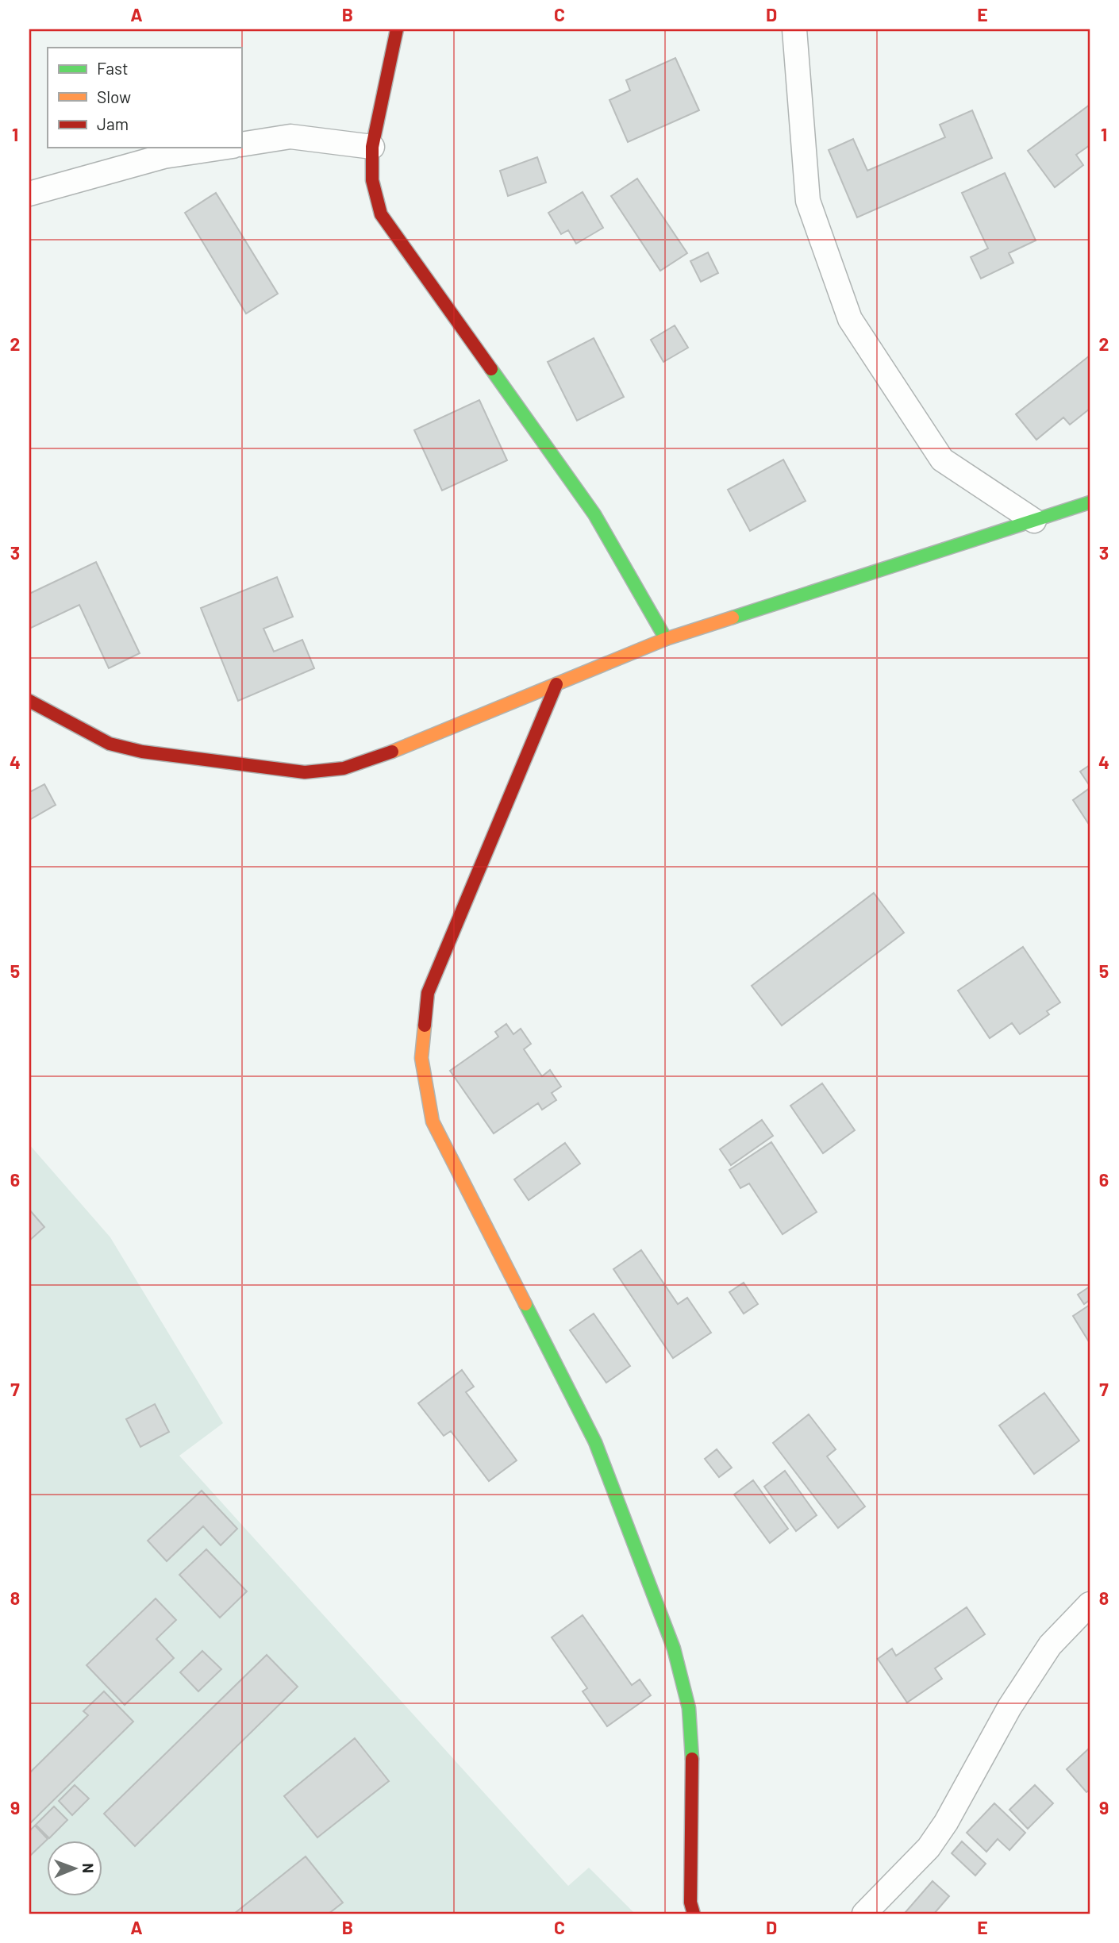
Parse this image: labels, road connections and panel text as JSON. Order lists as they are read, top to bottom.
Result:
{
  "legend": ["Fast", "Slow", "Jam"],
  "north": "right",
  "grid": {
    "columns": [
      "A",
      "B",
      "C",
      "D",
      "E"
    ],
    "rows": [
      "1",
      "2",
      "3",
      "4",
      "5",
      "6",
      "7",
      "8",
      "9"
    ]
  }
}
